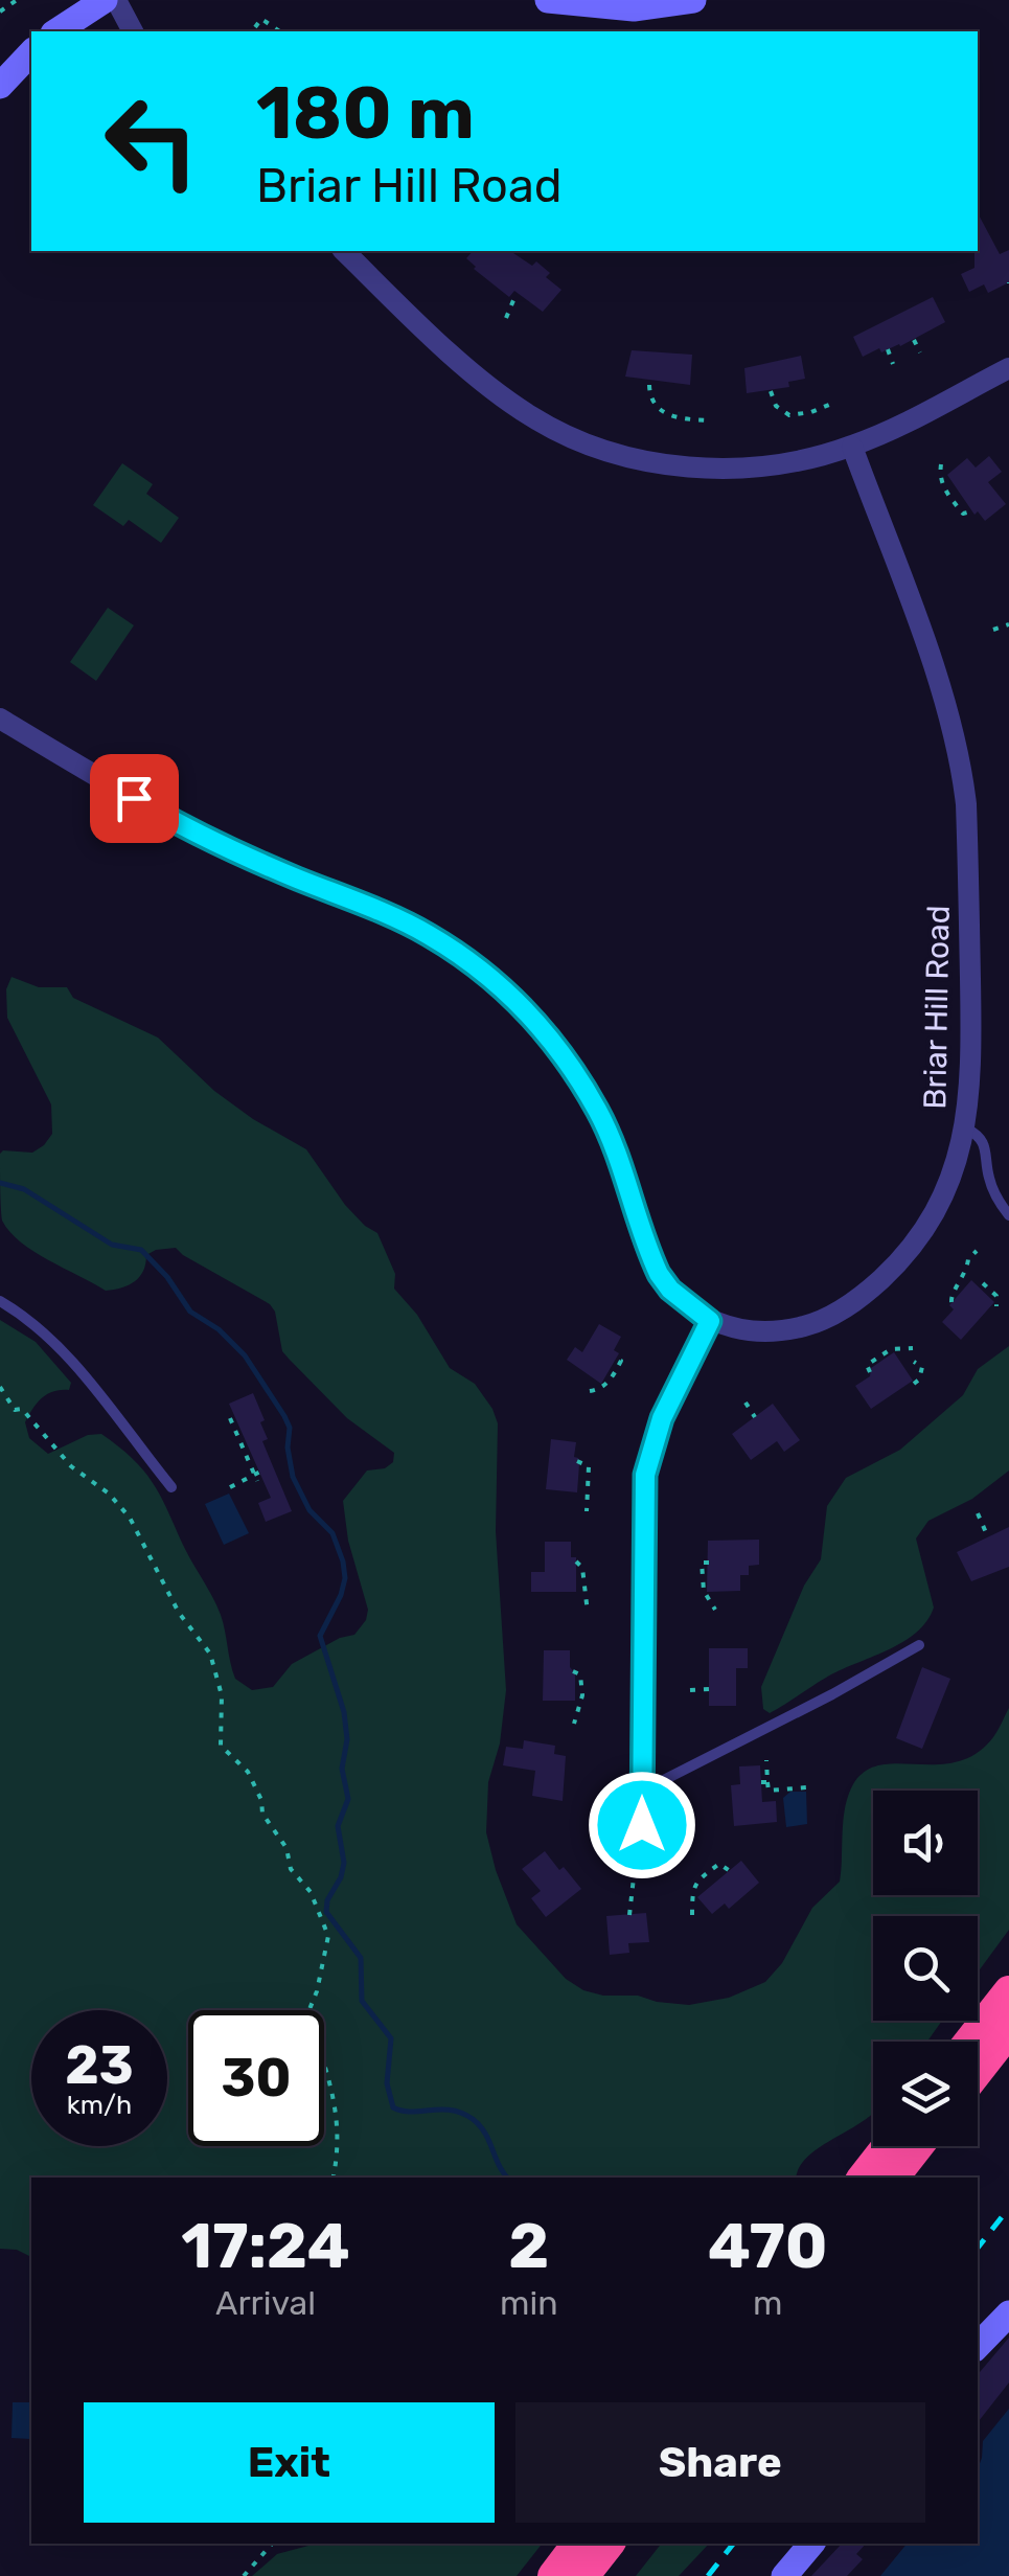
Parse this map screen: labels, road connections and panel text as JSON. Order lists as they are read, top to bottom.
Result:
{
  "streets": {
    "street": ["Briar Hill Road"]
  },
  "page": {
    "turn": ["180 m", "Briar Hill Road"],
    "speed": "23 km/h",
    "limit": "30",
    "eta": [
      "17:24",
      "Arrival",
      "2",
      "min",
      "470",
      "m"
    ],
    "buttons": ["Exit", "Share"]
  }
}
